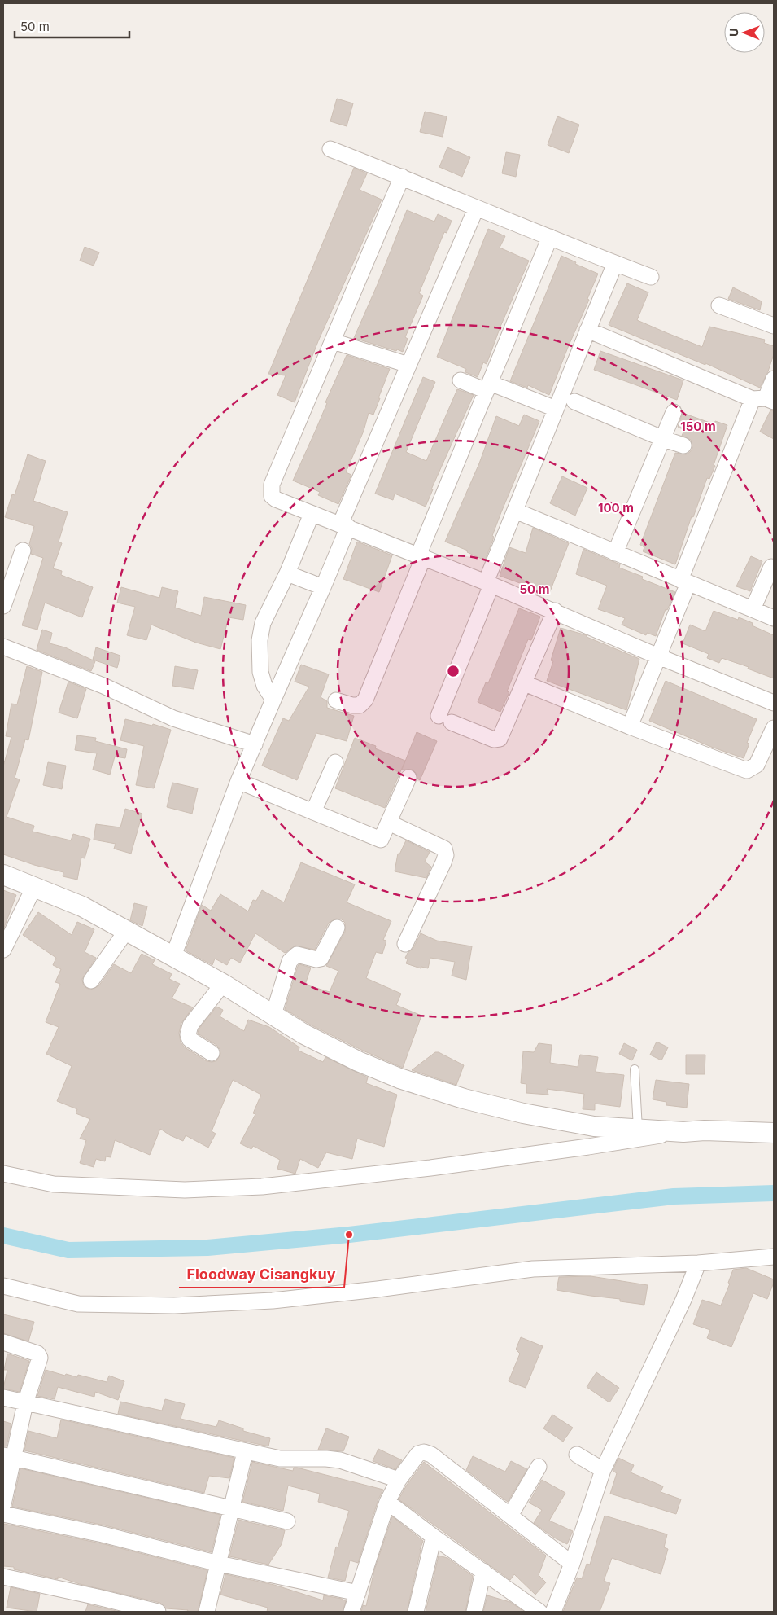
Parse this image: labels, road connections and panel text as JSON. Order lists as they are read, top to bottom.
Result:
{
  "places": ["Floodway Cisangkuy"],
  "scale_bar": "50 m",
  "north": "left",
  "rings": ["150 m", "100 m", "50 m"]
}
